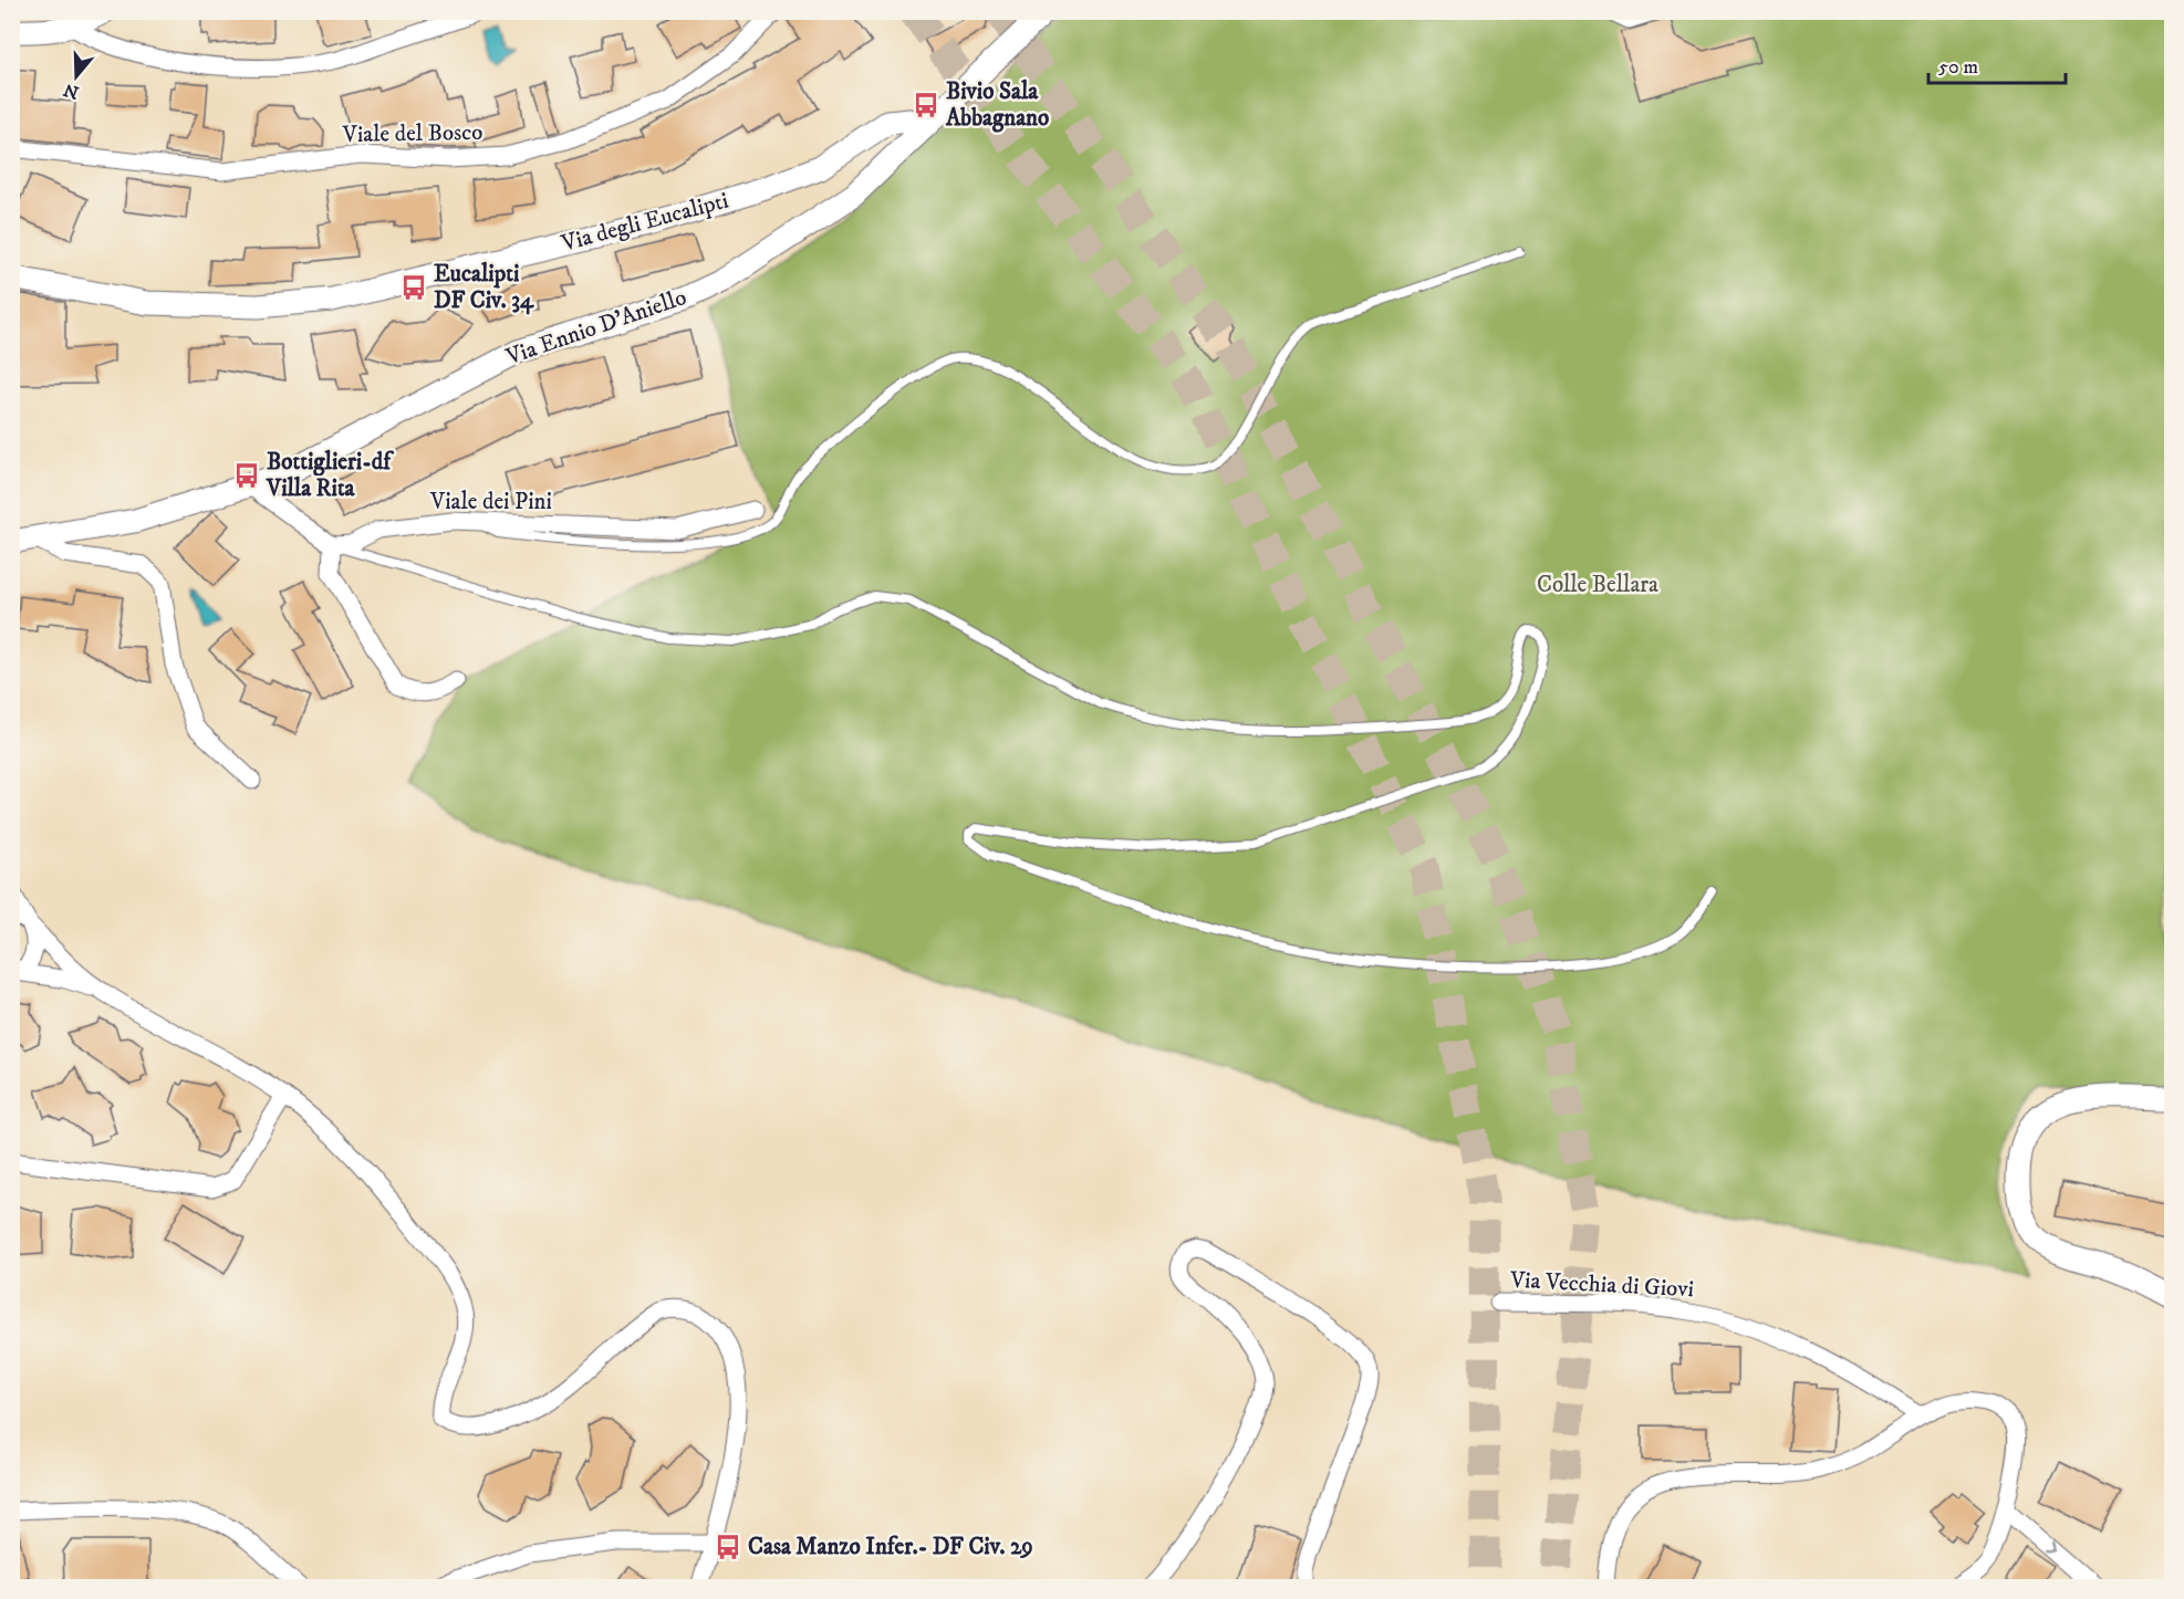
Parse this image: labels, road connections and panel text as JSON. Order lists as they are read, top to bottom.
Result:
{
  "streets": {
    "street": [
      "Viale del Bosco",
      "Via degli Eucalipti",
      "Via Ennio D'Aniello",
      "Viale dei Pini",
      "Via Vecchia di Giovi"
    ]
  },
  "crossings": [
    ["Via degli Eucalipti", "Via Ennio D'Aniello"]
  ],
  "parks": ["Colle Bellara"],
  "places": {
    "bus stop": [
      "Bivio Sala Abbagnano",
      "Eucalipti DF Civ. 34",
      "Bottiglieri-df Villa Rita",
      "Casa Manzo Infer.- DF Civ. 29"
    ]
  },
  "scale_bar": "50 m",
  "north": "bottom"
}
